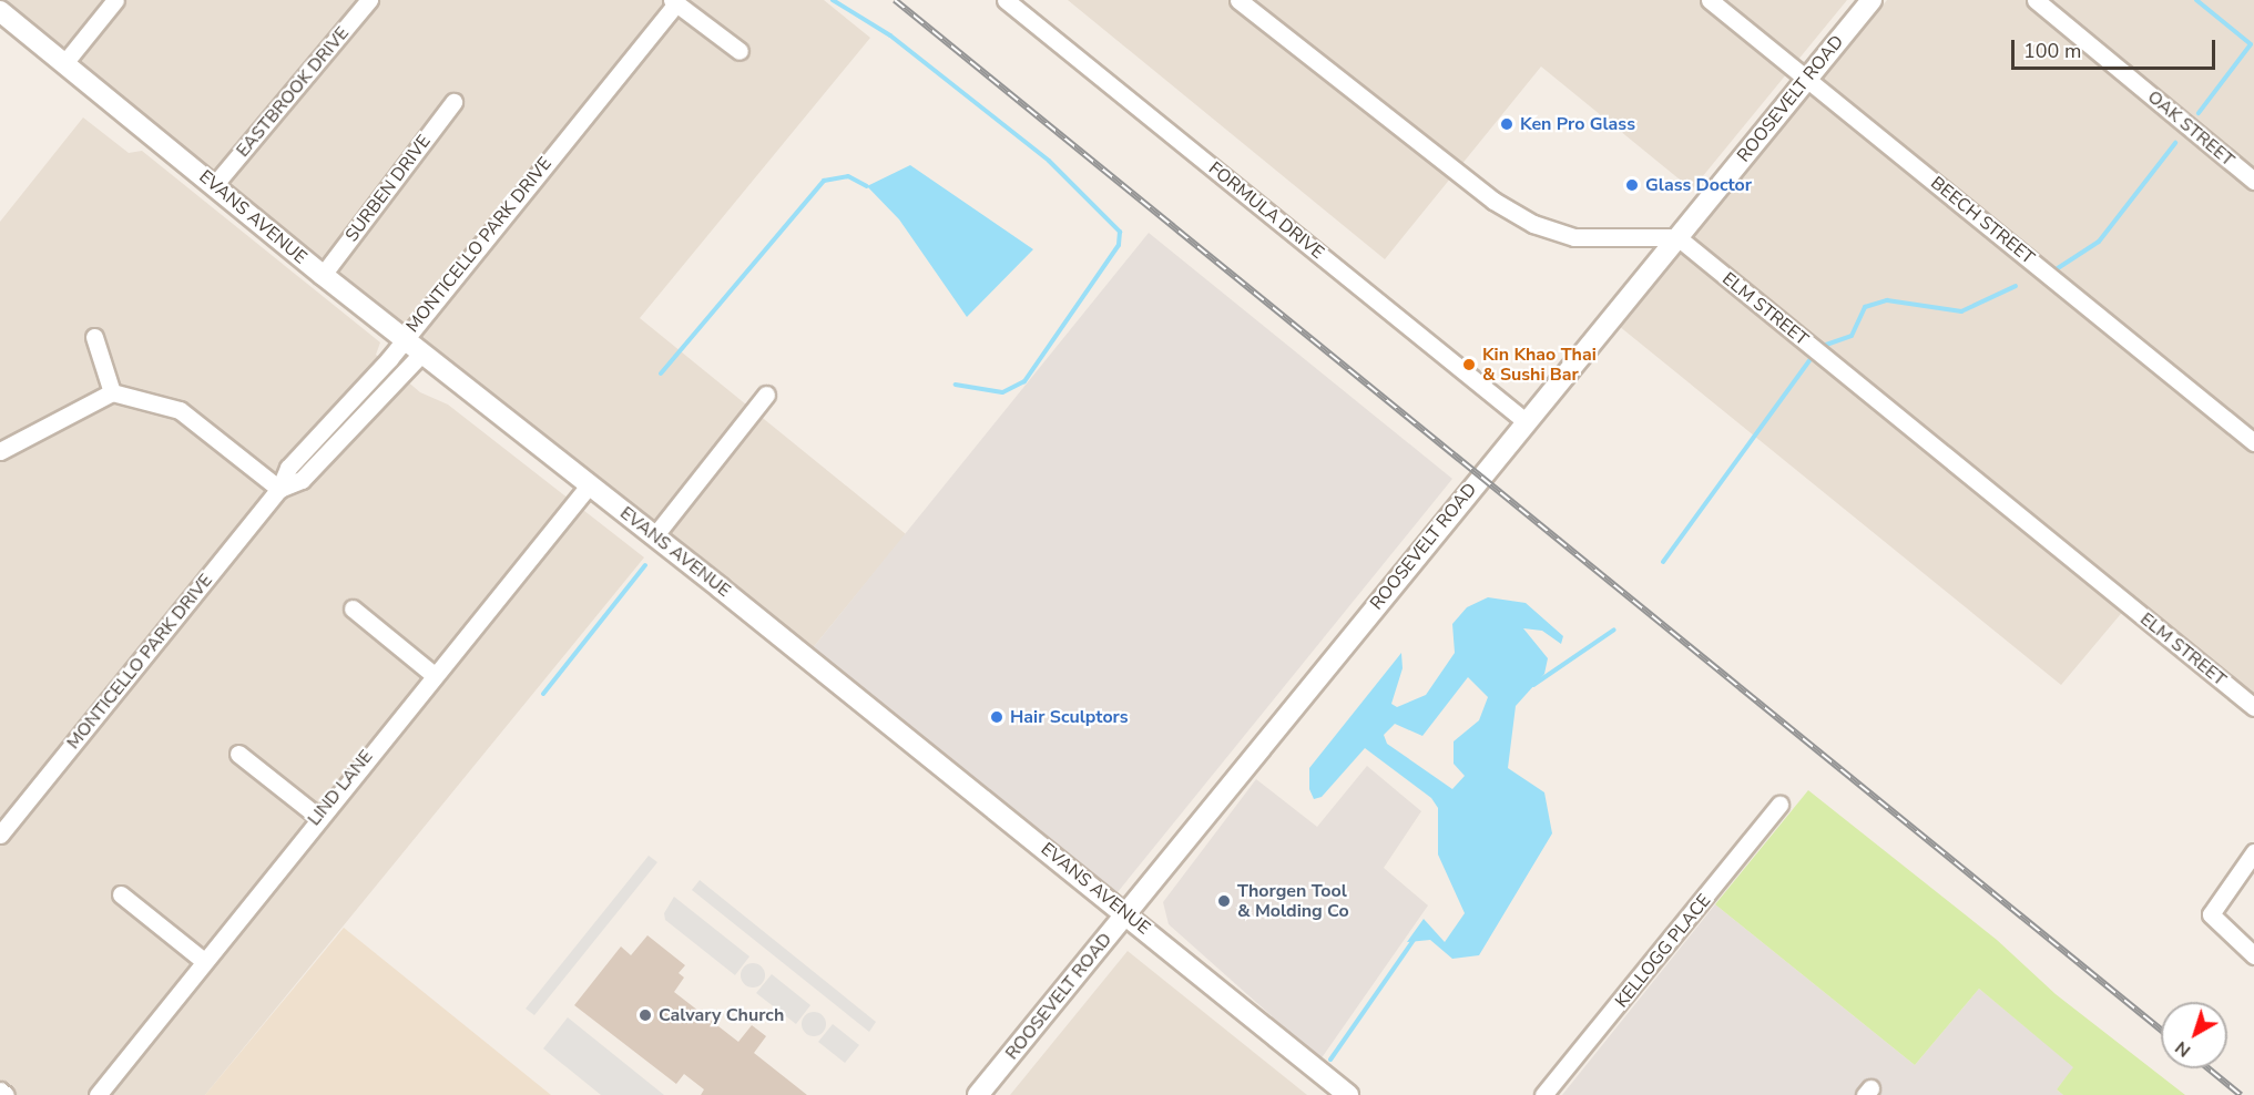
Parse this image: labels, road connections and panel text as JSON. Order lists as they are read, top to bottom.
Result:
{
  "streets": {
    "street": [
      "EASTBROOK DRIVE",
      "ROOSEVELT ROAD",
      "OAK STREET",
      "SURBEN DRIVE",
      "FORMULA DRIVE",
      "EVANS AVENUE",
      "BEECH STREET",
      "MONTICELLO PARK DRIVE",
      "ELM STREET",
      "LIND LANE",
      "KELLOGG PLACE"
    ]
  },
  "crossings": [
    ["EASTBROOK DRIVE", "EVANS AVENUE"],
    ["ROOSEVELT ROAD", "FORMULA DRIVE"],
    ["ROOSEVELT ROAD", "EVANS AVENUE"],
    ["ROOSEVELT ROAD", "BEECH STREET"],
    ["ROOSEVELT ROAD", "ELM STREET"],
    ["SURBEN DRIVE", "EVANS AVENUE"],
    ["EVANS AVENUE", "MONTICELLO PARK DRIVE"],
    ["EVANS AVENUE", "LIND LANE"]
  ],
  "places": [
    "Ken Pro Glass",
    "Glass Doctor",
    "Kin Khao Thai & Sushi Bar",
    "Hair Sculptors",
    "Thorgen Tool & Molding Co",
    "Calvary Church"
  ],
  "scale_bar": "100 m",
  "north": "bottom left"
}
